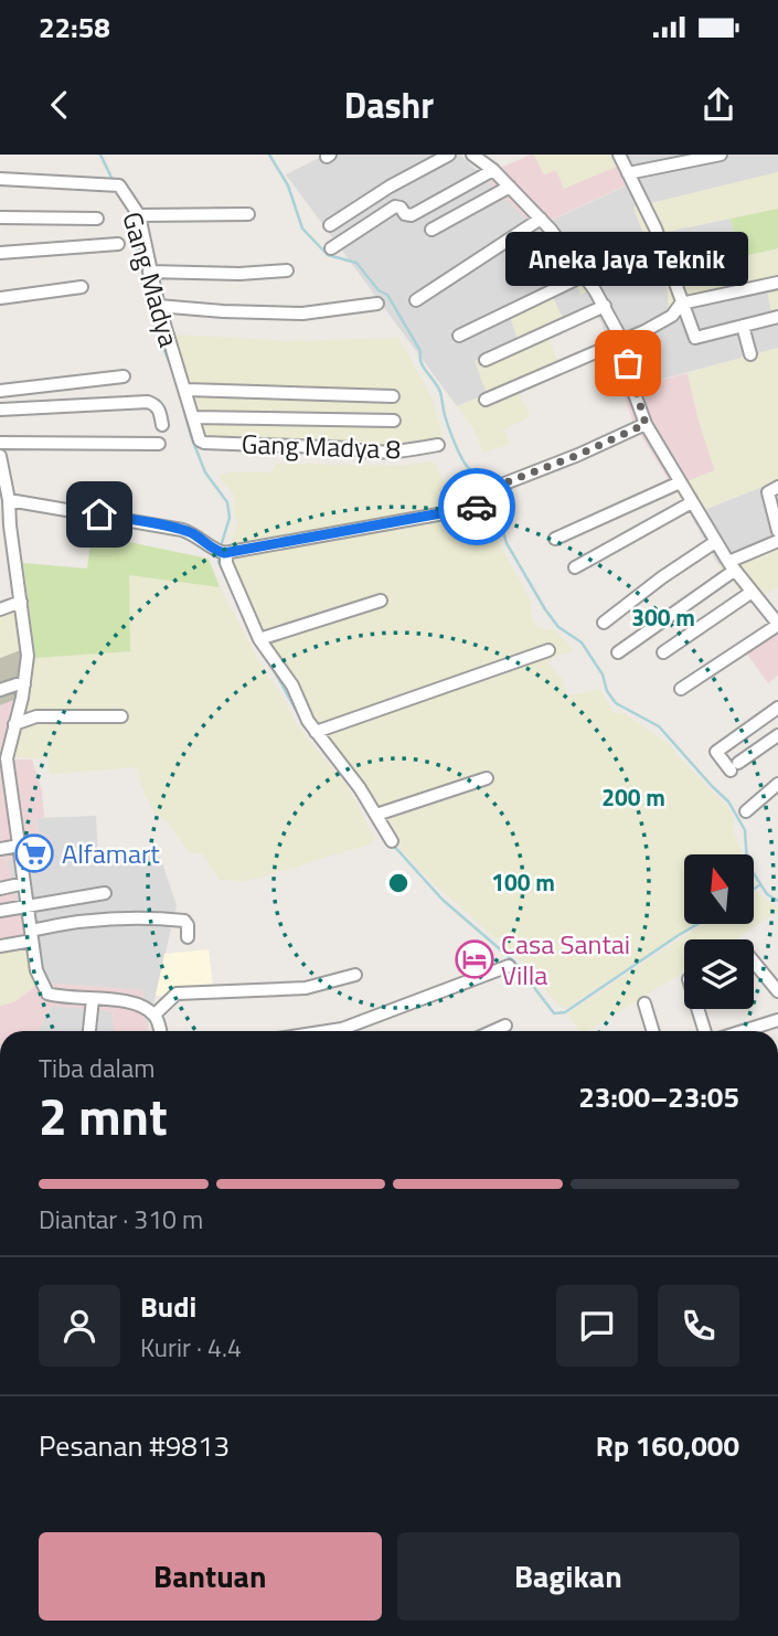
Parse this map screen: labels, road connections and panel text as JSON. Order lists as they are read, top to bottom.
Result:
{
  "streets": {
    "street": ["Gang Madya", "Gang Madya 8"]
  },
  "crossings": [
    ["Gang Madya", "Gang Madya 8"]
  ],
  "places": {
    "other": ["Aneka Jaya Teknik"],
    "supermarket": ["Alfamart"],
    "hotel": ["Casa Santai Villa"]
  },
  "north": "top",
  "page": {
    "status": "22:58",
    "header": "Dashr",
    "bubble": "Aneka Jaya Teknik",
    "heading": ["2 mnt", "Tiba dalam", "23:00–23:05"],
    "panel": [
      "Budi",
      "Kurir · 4.4",
      "Pesanan #9813",
      "Rp 160,000"
    ],
    "bar": "Diantar · 310 m",
    "buttons": ["Bantuan", "Bagikan"]
  },
  "rings": ["300 m", "200 m", "100 m"]
}
